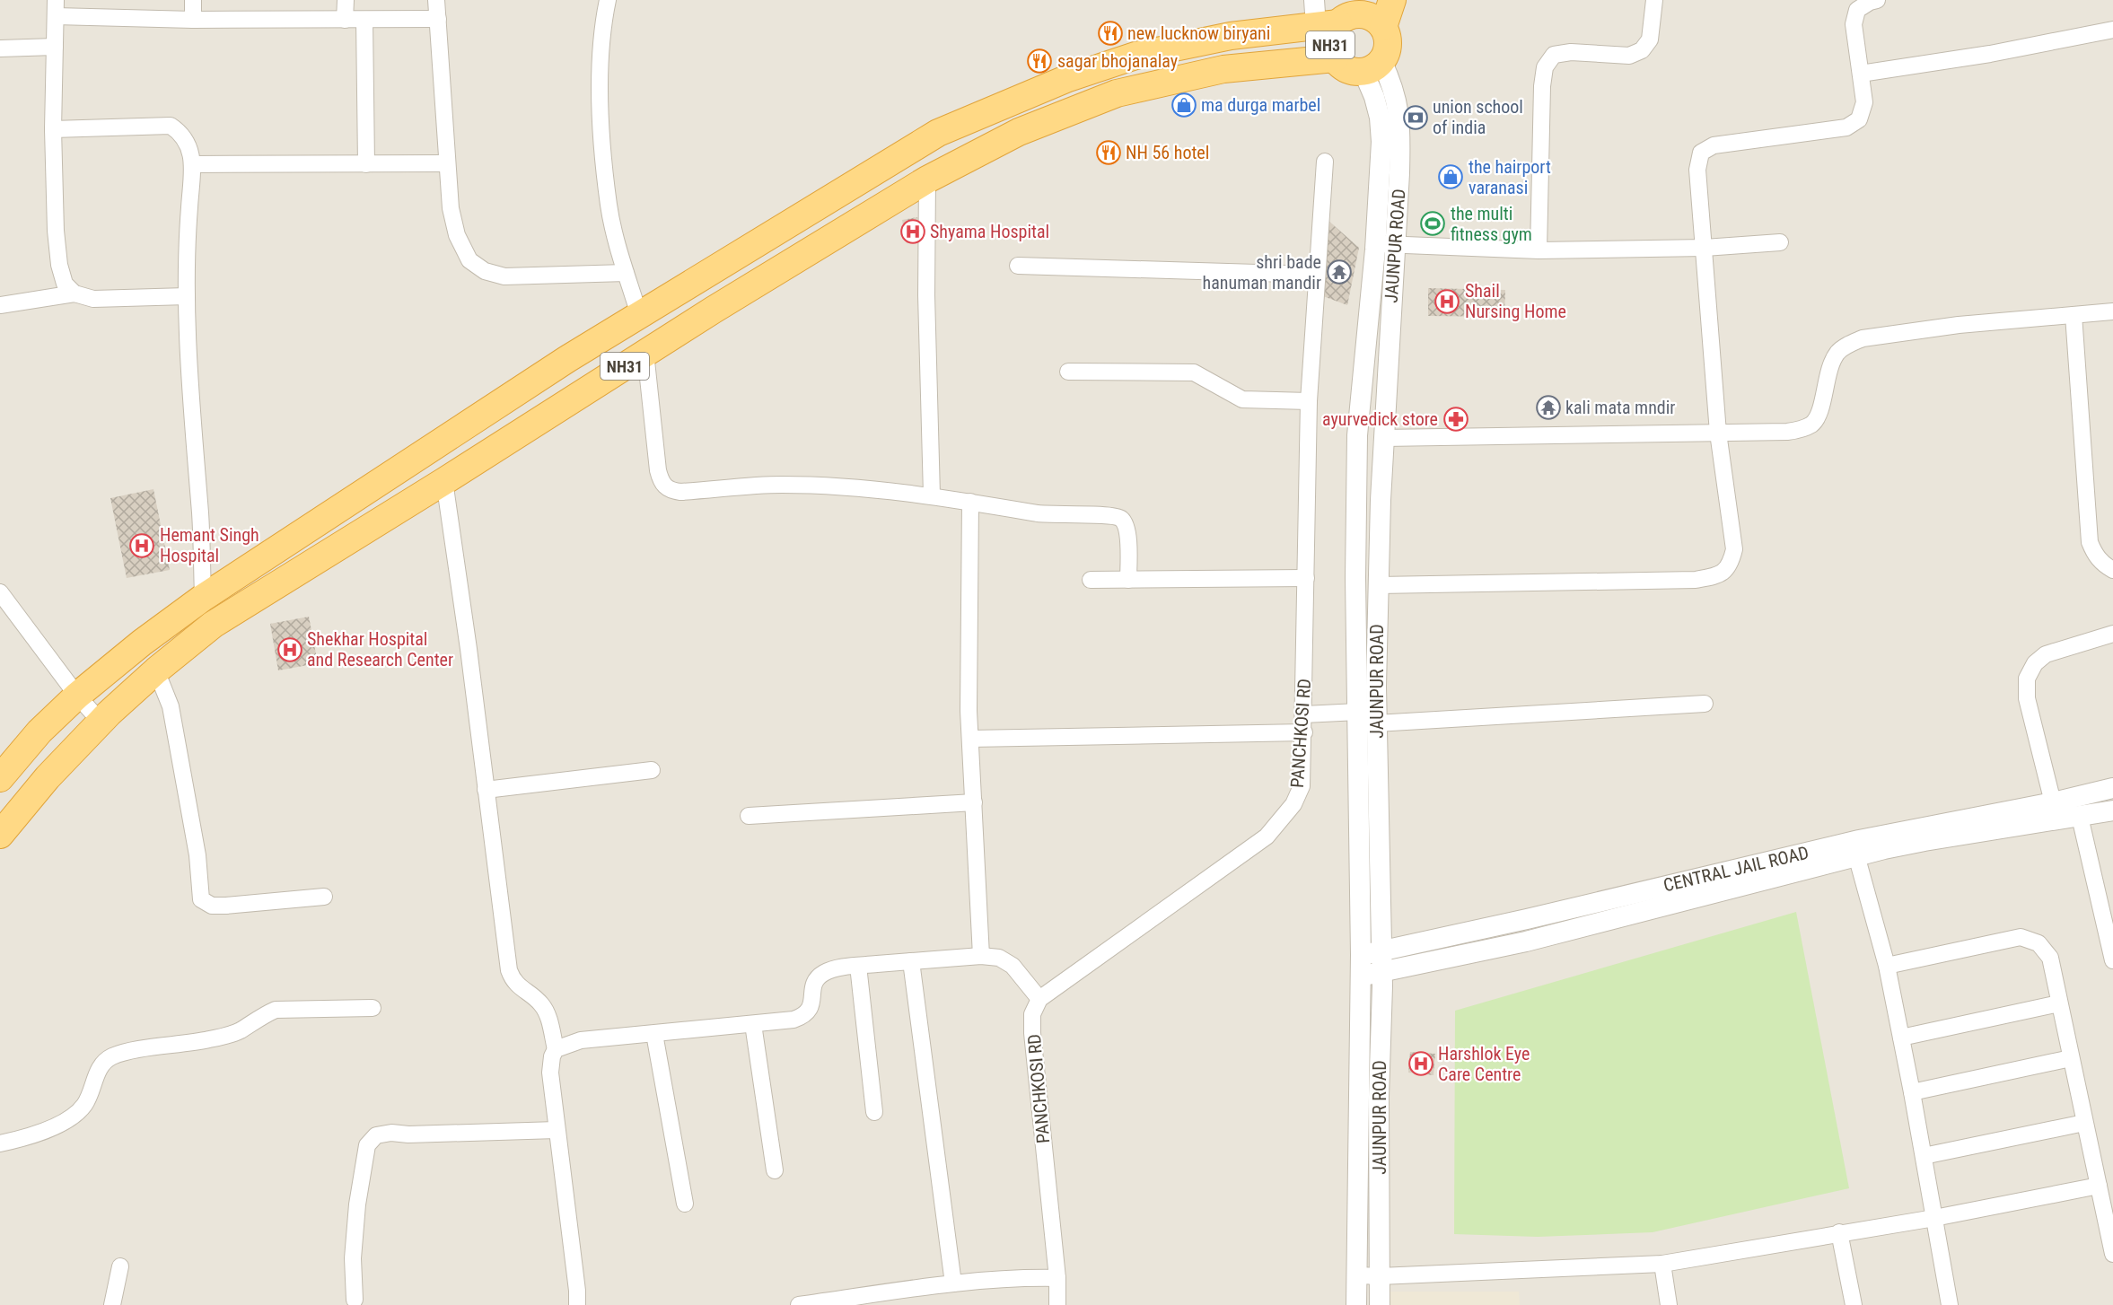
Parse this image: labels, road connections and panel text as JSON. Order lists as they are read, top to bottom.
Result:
{
  "streets": {
    "highway": ["NH31"],
    "street": ["JAUNPUR ROAD", "PANCHKOSI RD", "CENTRAL JAIL ROAD"]
  },
  "crossings": [
    ["NH31", "JAUNPUR ROAD"],
    ["JAUNPUR ROAD", "CENTRAL JAIL ROAD"]
  ],
  "places": {
    "restaurant": ["new lucknow biryani", "sagar bhojanalay", "NH 56 hotel"],
    "shop": ["ma durga marbel", "the hairport varanasi"],
    "bank": ["union school of india"],
    "sports": ["the multi fitness gym"],
    "hospital": [
      "Shyama Hospital",
      "Shail Nursing Home",
      "Hemant Singh Hospital",
      "Shekhar Hospital and Research Center",
      "Harshlok Eye Care Centre"
    ],
    "temple": ["shri bade hanuman mandir", "kali mata mndir"],
    "pharmacy": ["ayurvedick store"]
  }
}
